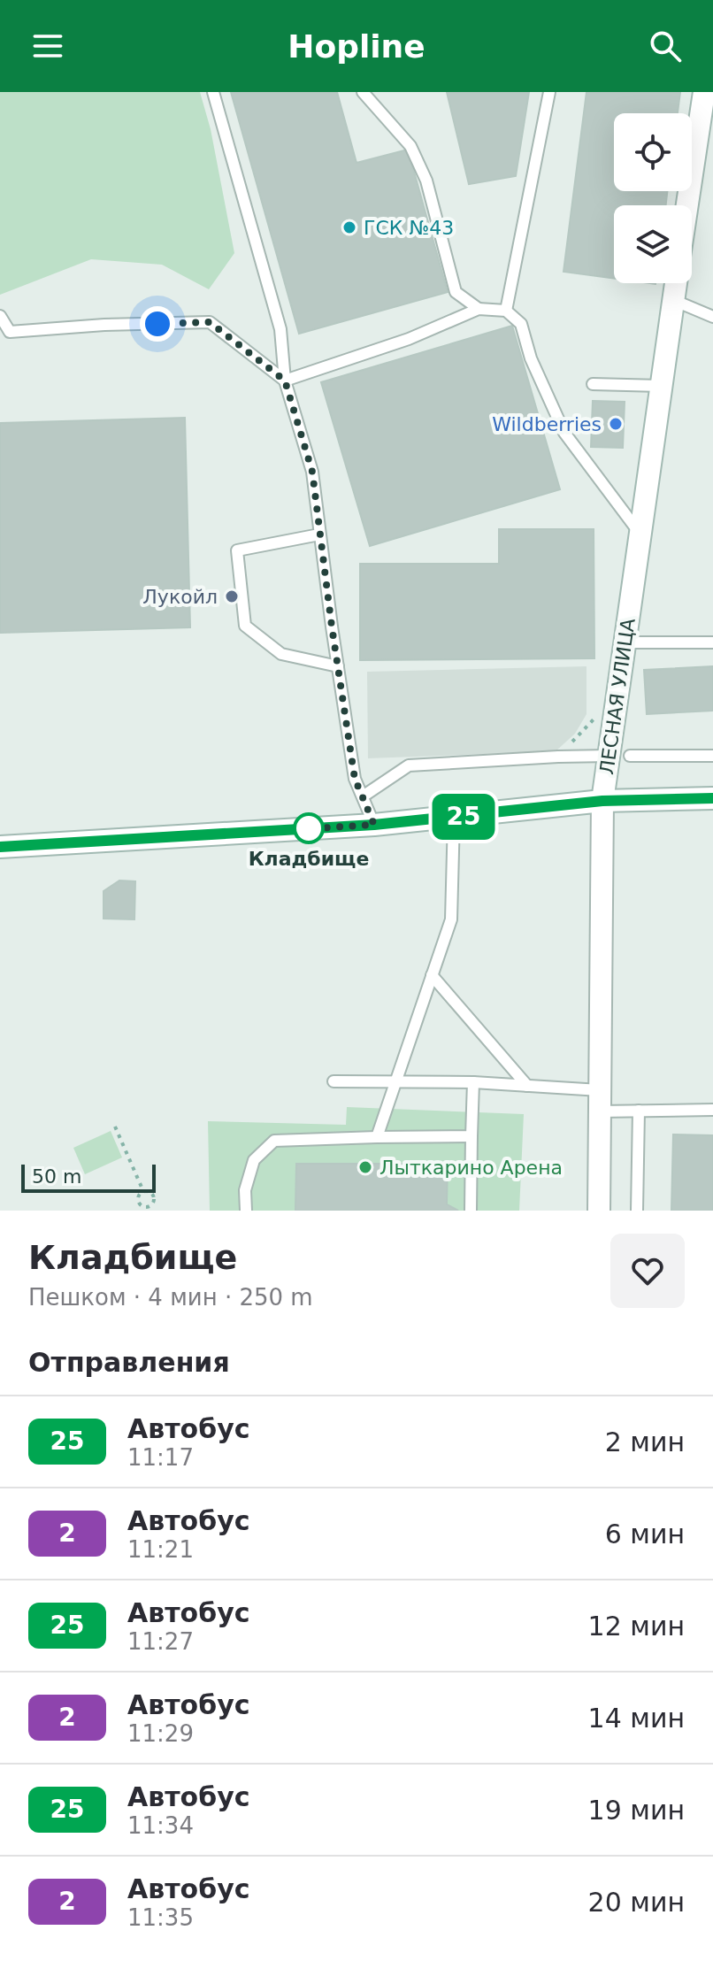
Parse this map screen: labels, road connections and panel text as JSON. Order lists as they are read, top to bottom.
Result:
{
  "streets": {
    "street": ["ЛЕСНАЯ УЛИЦА"]
  },
  "places": [
    "ГСК №43",
    "Wildberries",
    "Лукойл",
    "Кладбище",
    "Лыткарино Арена"
  ],
  "lines": ["bus line 25"],
  "scale_bar": "50 m",
  "page": {
    "header": "Hopline",
    "on_map": "25",
    "scale": "50 m",
    "heading": [
      ["Кладбище", "Пешком · 4 мин · 250 m"],
      "Отправления"
    ],
    "list": [
      {
        "mark": "25",
        "name": "Автобус",
        "note": "11:17",
        "value": "2 мин"
      },
      {
        "mark": "2",
        "name": "Автобус",
        "note": "11:21",
        "value": "6 мин"
      },
      {
        "mark": "25",
        "name": "Автобус",
        "note": "11:27",
        "value": "12 мин"
      },
      {
        "mark": "2",
        "name": "Автобус",
        "note": "11:29",
        "value": "14 мин"
      },
      {
        "mark": "25",
        "name": "Автобус",
        "note": "11:34",
        "value": "19 мин"
      },
      {
        "mark": "2",
        "name": "Автобус",
        "note": "11:35",
        "value": "20 мин"
      }
    ]
  }
}
